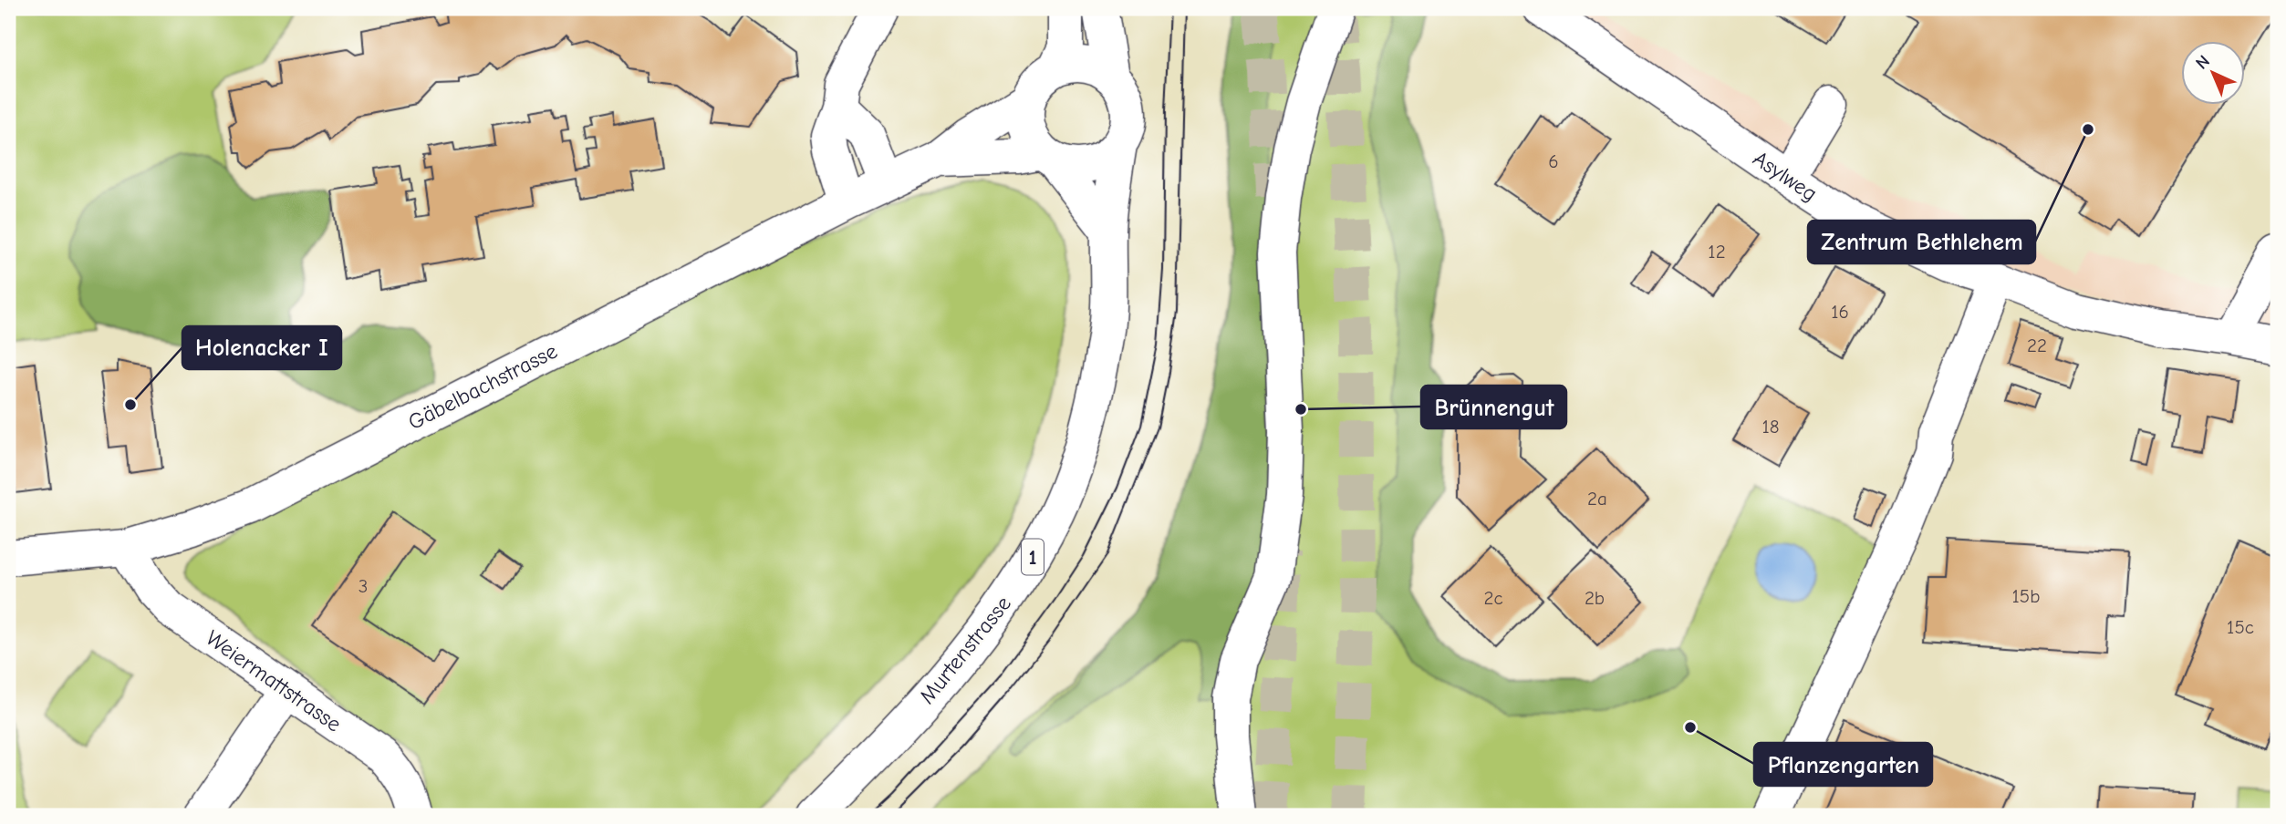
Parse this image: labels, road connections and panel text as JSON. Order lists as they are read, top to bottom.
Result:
{
  "streets": {
    "street": [
      "Asylweg",
      "Gäbelbachstrasse",
      "1",
      "Murtenstrasse",
      "Weiermattstrasse"
    ]
  },
  "crossings": [
    ["Gäbelbachstrasse", "Murtenstrasse"],
    ["Gäbelbachstrasse", "Weiermattstrasse"]
  ],
  "places": [
    "Zentrum Bethlehem",
    "Holenacker I",
    "Brünnengut",
    "Pflanzengarten"
  ],
  "house_numbers": [
    "6",
    "12",
    "16",
    "22",
    "18",
    "2a",
    "3",
    "15b",
    "2c",
    "2b",
    "15c"
  ],
  "north": "top left"
}
